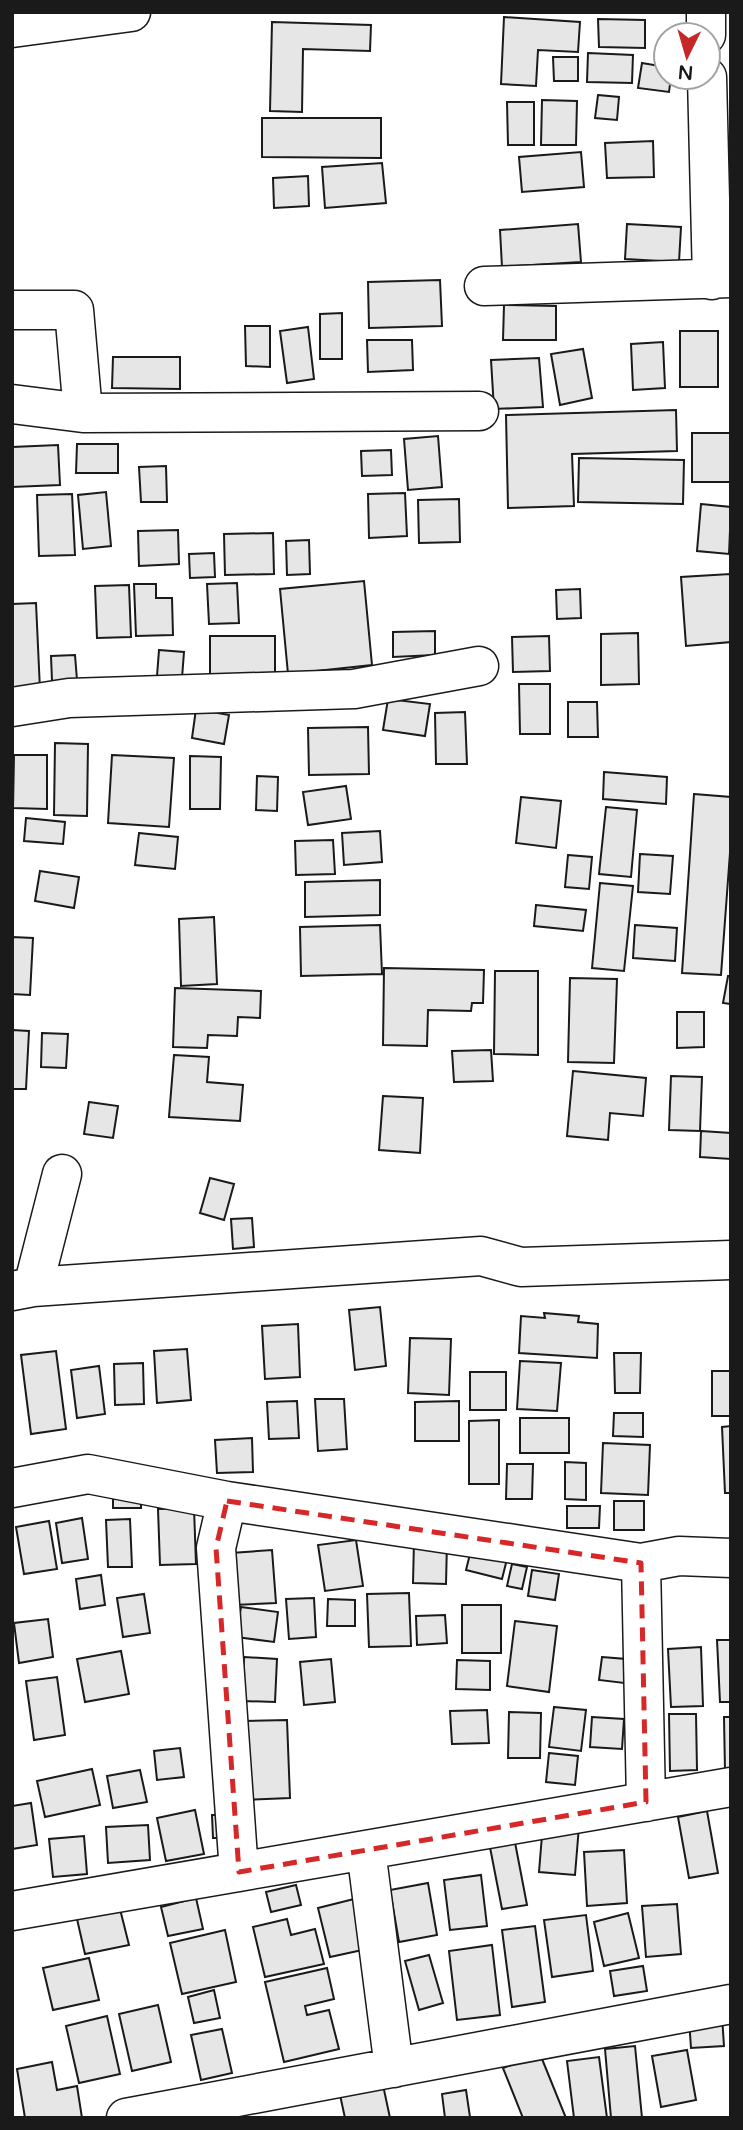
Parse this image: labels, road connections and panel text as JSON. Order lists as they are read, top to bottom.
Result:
{
  "north": "bottom"
}
